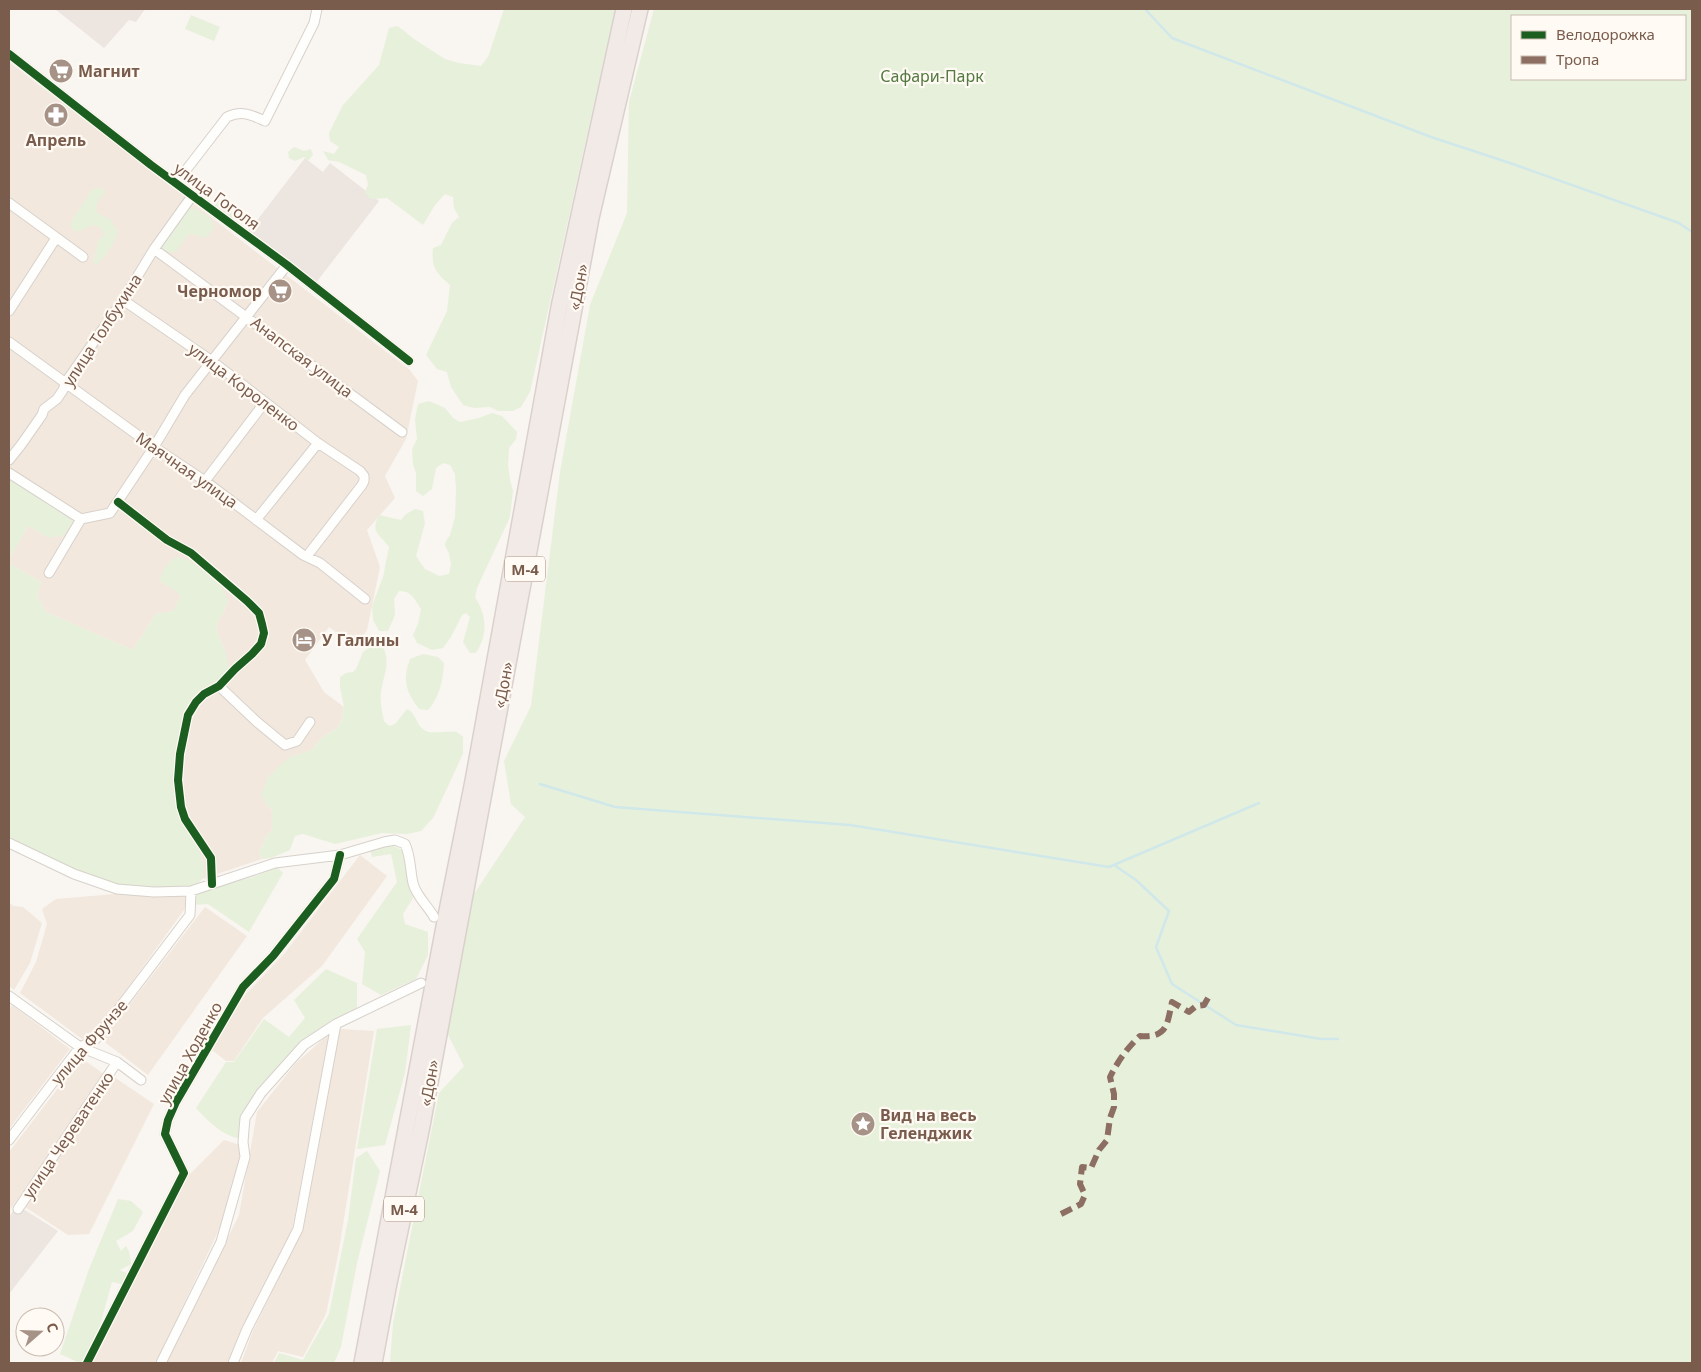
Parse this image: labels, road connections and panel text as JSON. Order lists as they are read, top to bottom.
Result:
{
  "streets": {
    "highway": ["«Дон»", "М-4"],
    "street": [
      "улица Гоголя",
      "улица Толбухина",
      "Анапская улица",
      "улица Короленко",
      "Маячная улица",
      "улица Фрунзе",
      "улица Ходенко",
      "улица Череватенко"
    ]
  },
  "crossings": [
    ["улица Гоголя", "улица Толбухина"],
    ["улица Толбухина", "Анапская улица"],
    ["улица Толбухина", "улица Короленко"],
    ["улица Толбухина", "Маячная улица"],
    ["улица Короленко", "Маячная улица"]
  ],
  "parks": ["Сафари-Парк"],
  "places": {
    "supermarket": ["Магнит", "Черномор"],
    "pharmacy": ["Апрель"],
    "hotel": ["У Галины"],
    "place": ["Вид на весь Геленджик"]
  },
  "legend": ["Велодорожка", "Тропа"],
  "north": "right"
}
